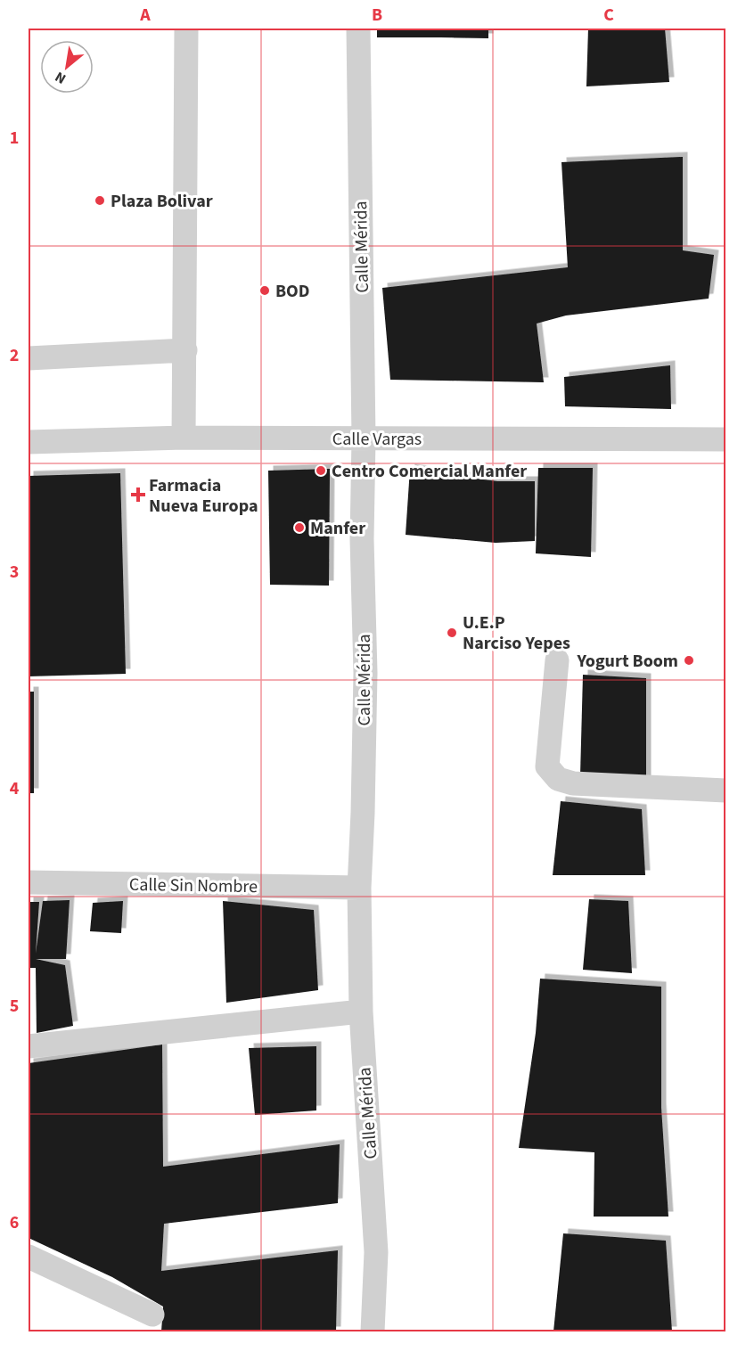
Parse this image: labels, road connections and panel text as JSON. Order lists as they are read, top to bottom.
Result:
{
  "streets": {
    "street": ["Calle Mérida", "Calle Vargas", "Calle Sin Nombre"]
  },
  "crossings": [
    ["Calle Mérida", "Calle Vargas"],
    ["Calle Mérida", "Calle Sin Nombre"]
  ],
  "places": {
    "other": [
      "Plaza Bolivar",
      "BOD",
      "Centro Comercial Manfer",
      "Manfer",
      "U.E.P Narciso Yepes",
      "Yogurt Boom"
    ],
    "health": ["Farmacia Nueva Europa"]
  },
  "north": "bottom left",
  "grid": {
    "columns": ["A", "B", "C"],
    "rows": [
      "1",
      "2",
      "3",
      "4",
      "5",
      "6"
    ]
  }
}
